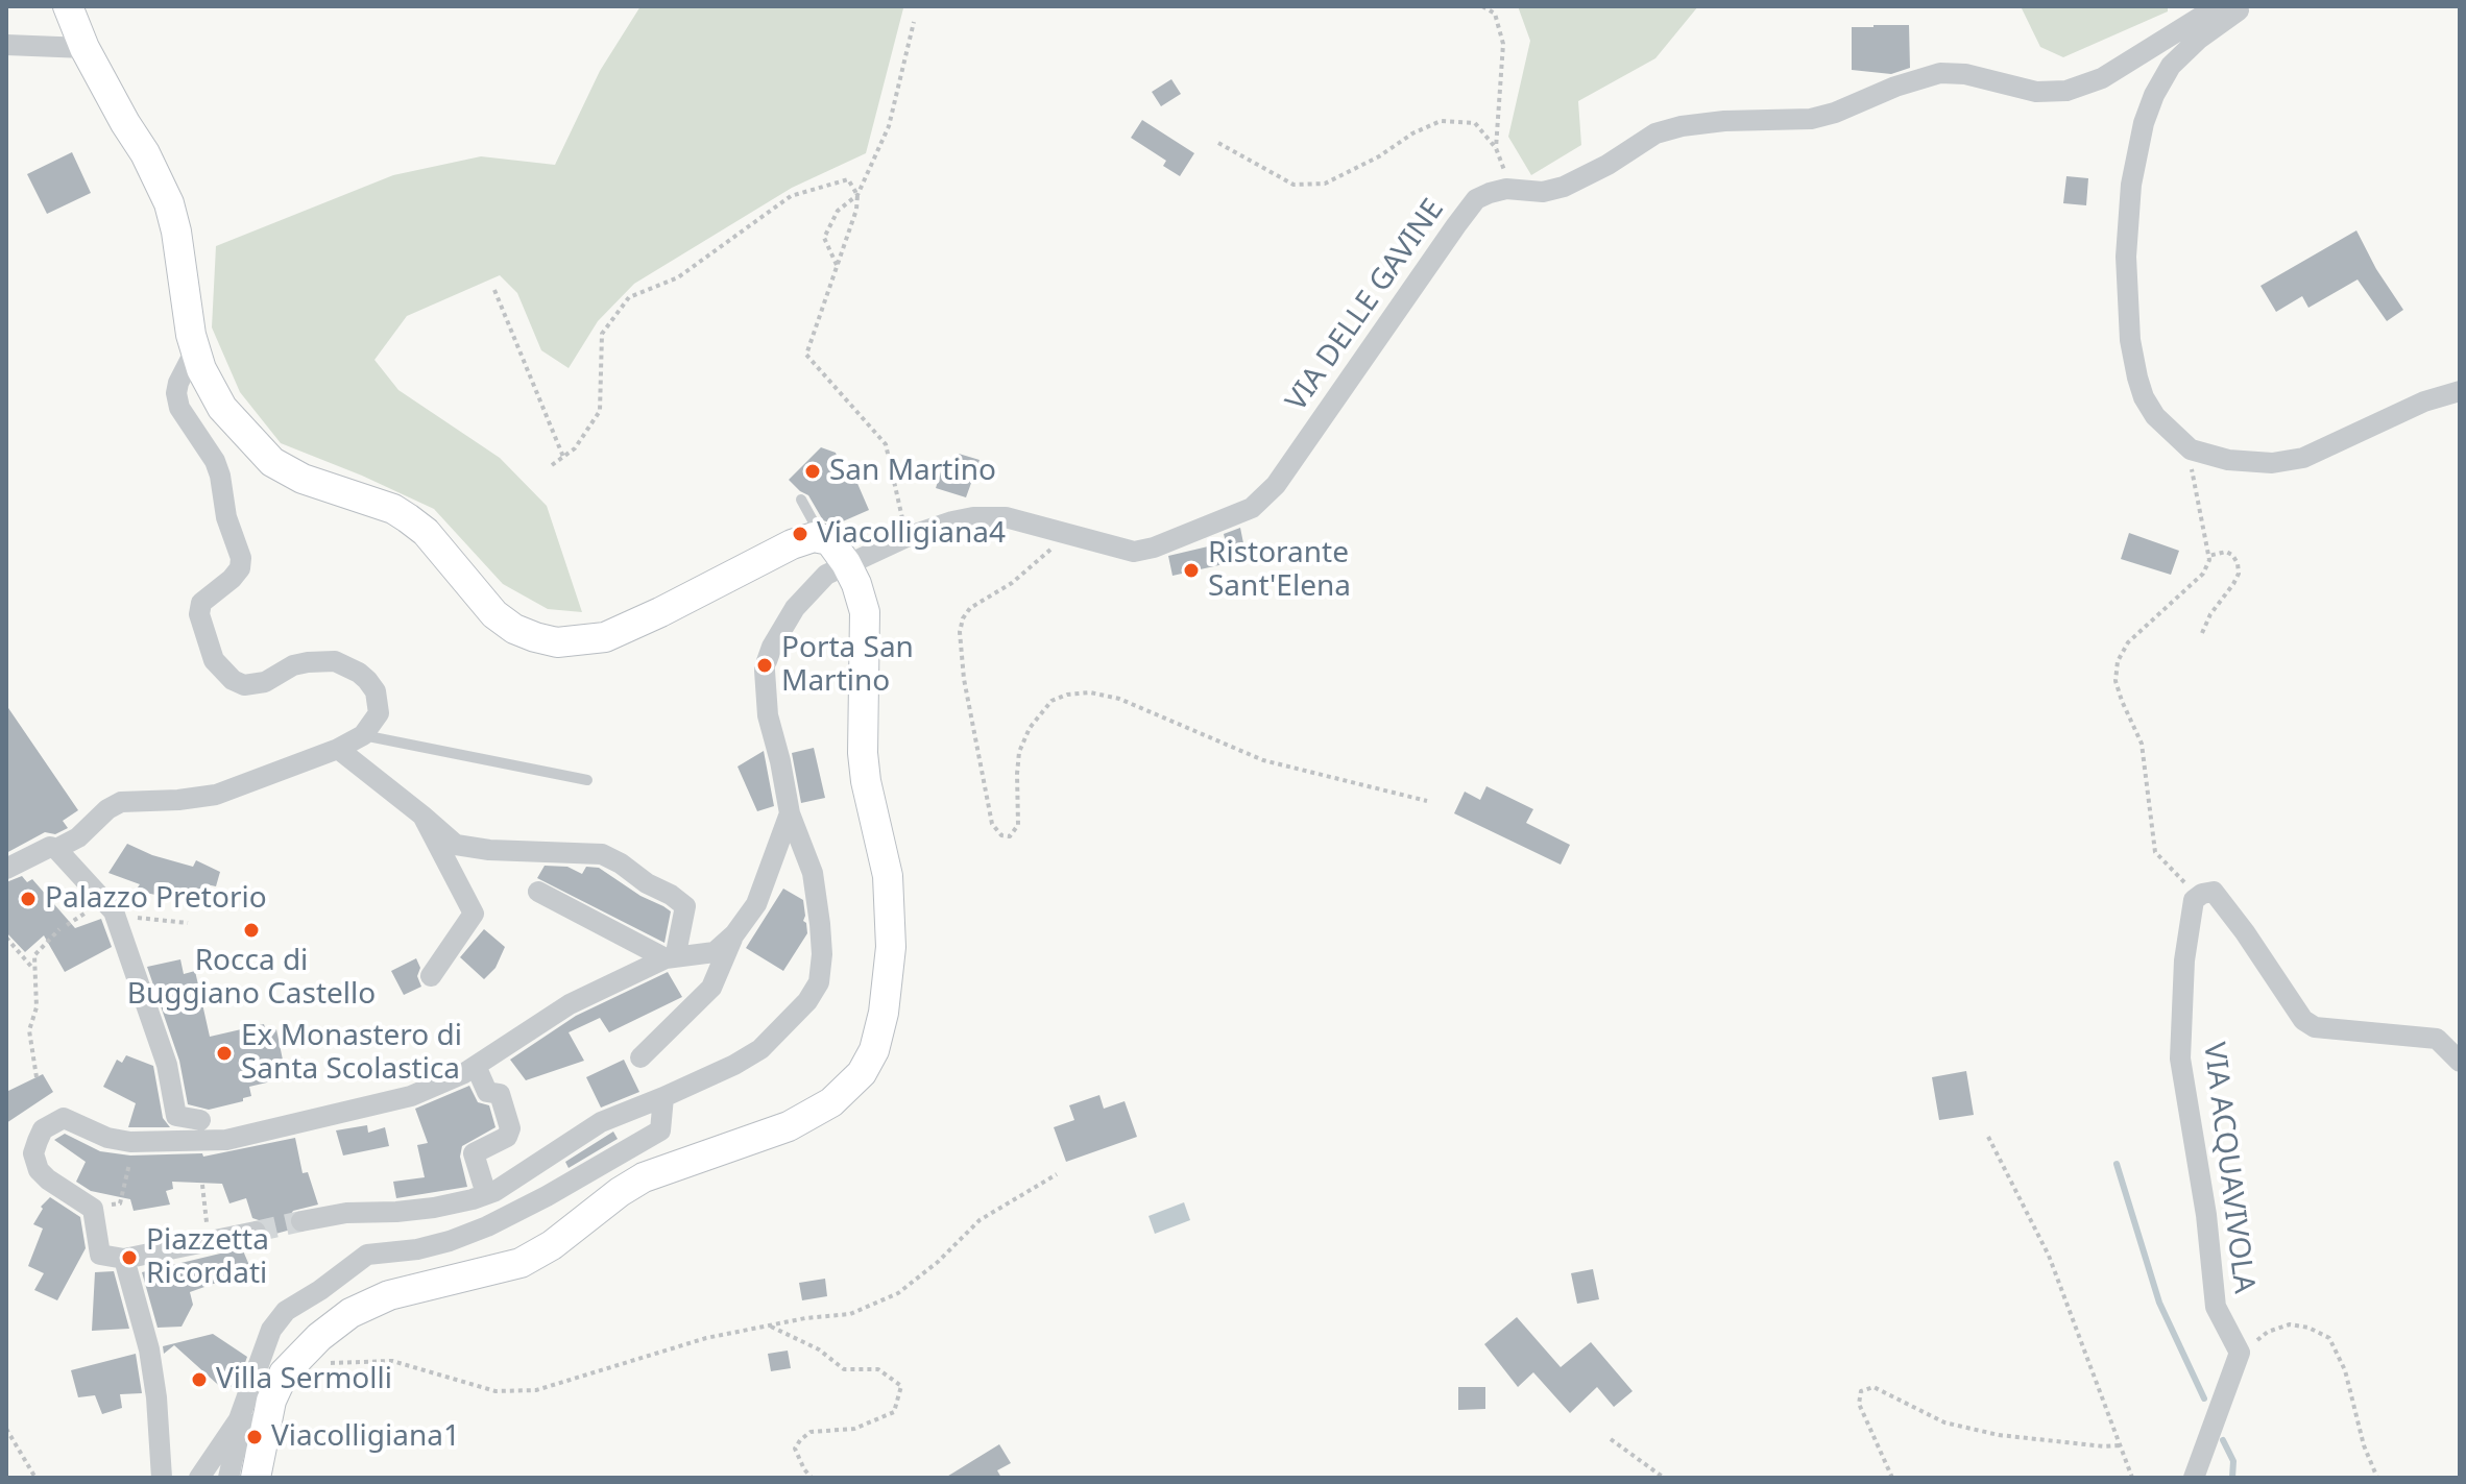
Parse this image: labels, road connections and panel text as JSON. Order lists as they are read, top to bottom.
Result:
{
  "streets": {
    "street": ["VIA DELLE GAVINE", "VIA ACQUAVIVOLA"]
  },
  "places": [
    "San Martino",
    "Viacolligiana4",
    "Ristorante Sant'Elena",
    "Porta San Martino",
    "Palazzo Pretorio",
    "Rocca di Buggiano Castello",
    "Ex Monastero di Santa Scolastica",
    "Piazzetta Ricordati",
    "Villa Sermolli",
    "Viacolligiana1"
  ]
}
